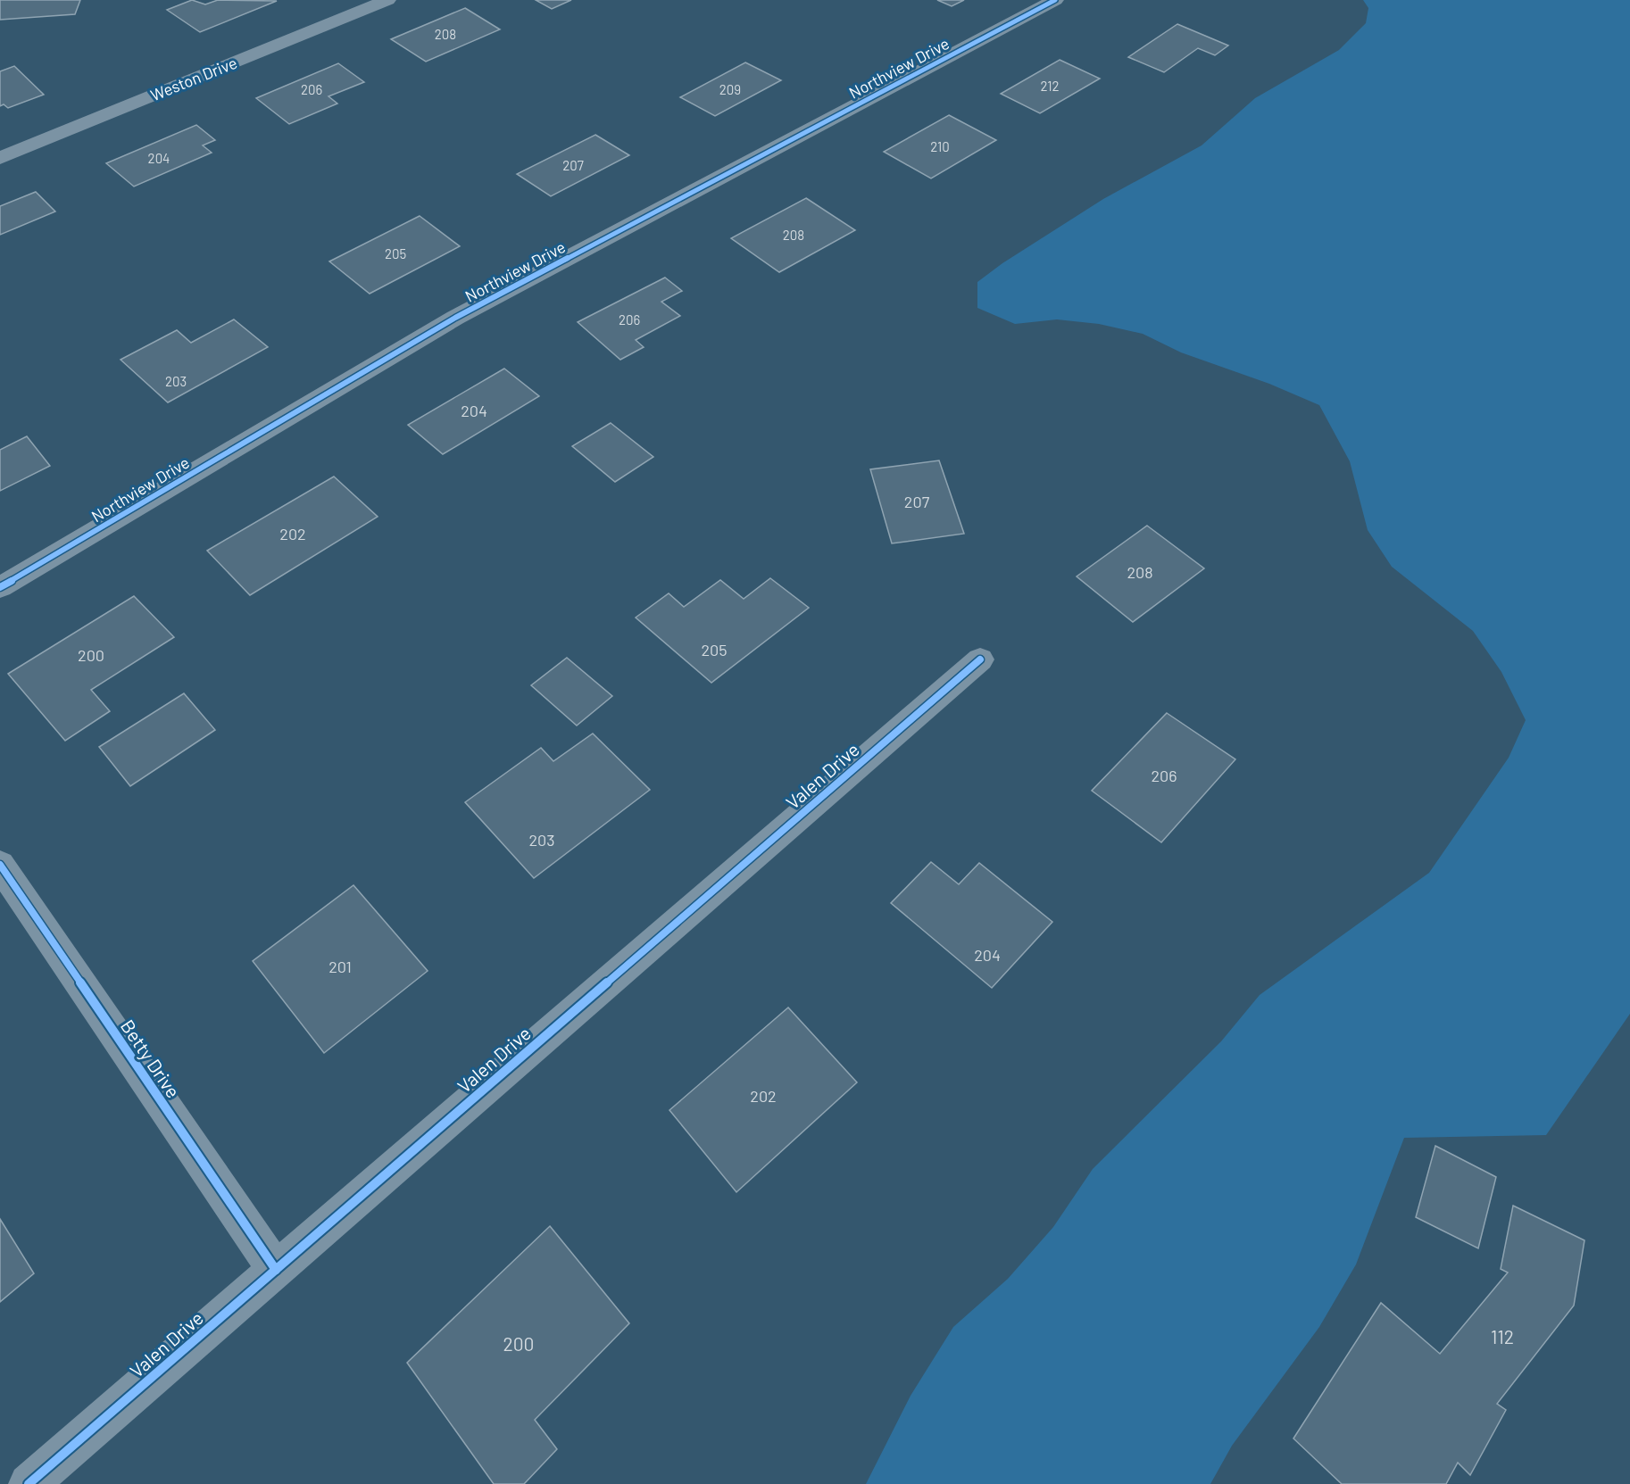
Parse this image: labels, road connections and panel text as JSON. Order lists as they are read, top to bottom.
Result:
{
  "streets": {
    "street": [
      "Northview Drive",
      "Weston Drive",
      "Valen Drive",
      "Betty Drive"
    ]
  },
  "crossings": [
    ["Valen Drive", "Betty Drive"]
  ],
  "house_numbers": [
    "208",
    "212",
    "206",
    "209",
    "210",
    "204",
    "207",
    "208",
    "205",
    "206",
    "203",
    "204",
    "207",
    "202",
    "208",
    "205",
    "200",
    "206",
    "203",
    "204",
    "201",
    "202",
    "112",
    "200"
  ]
}
